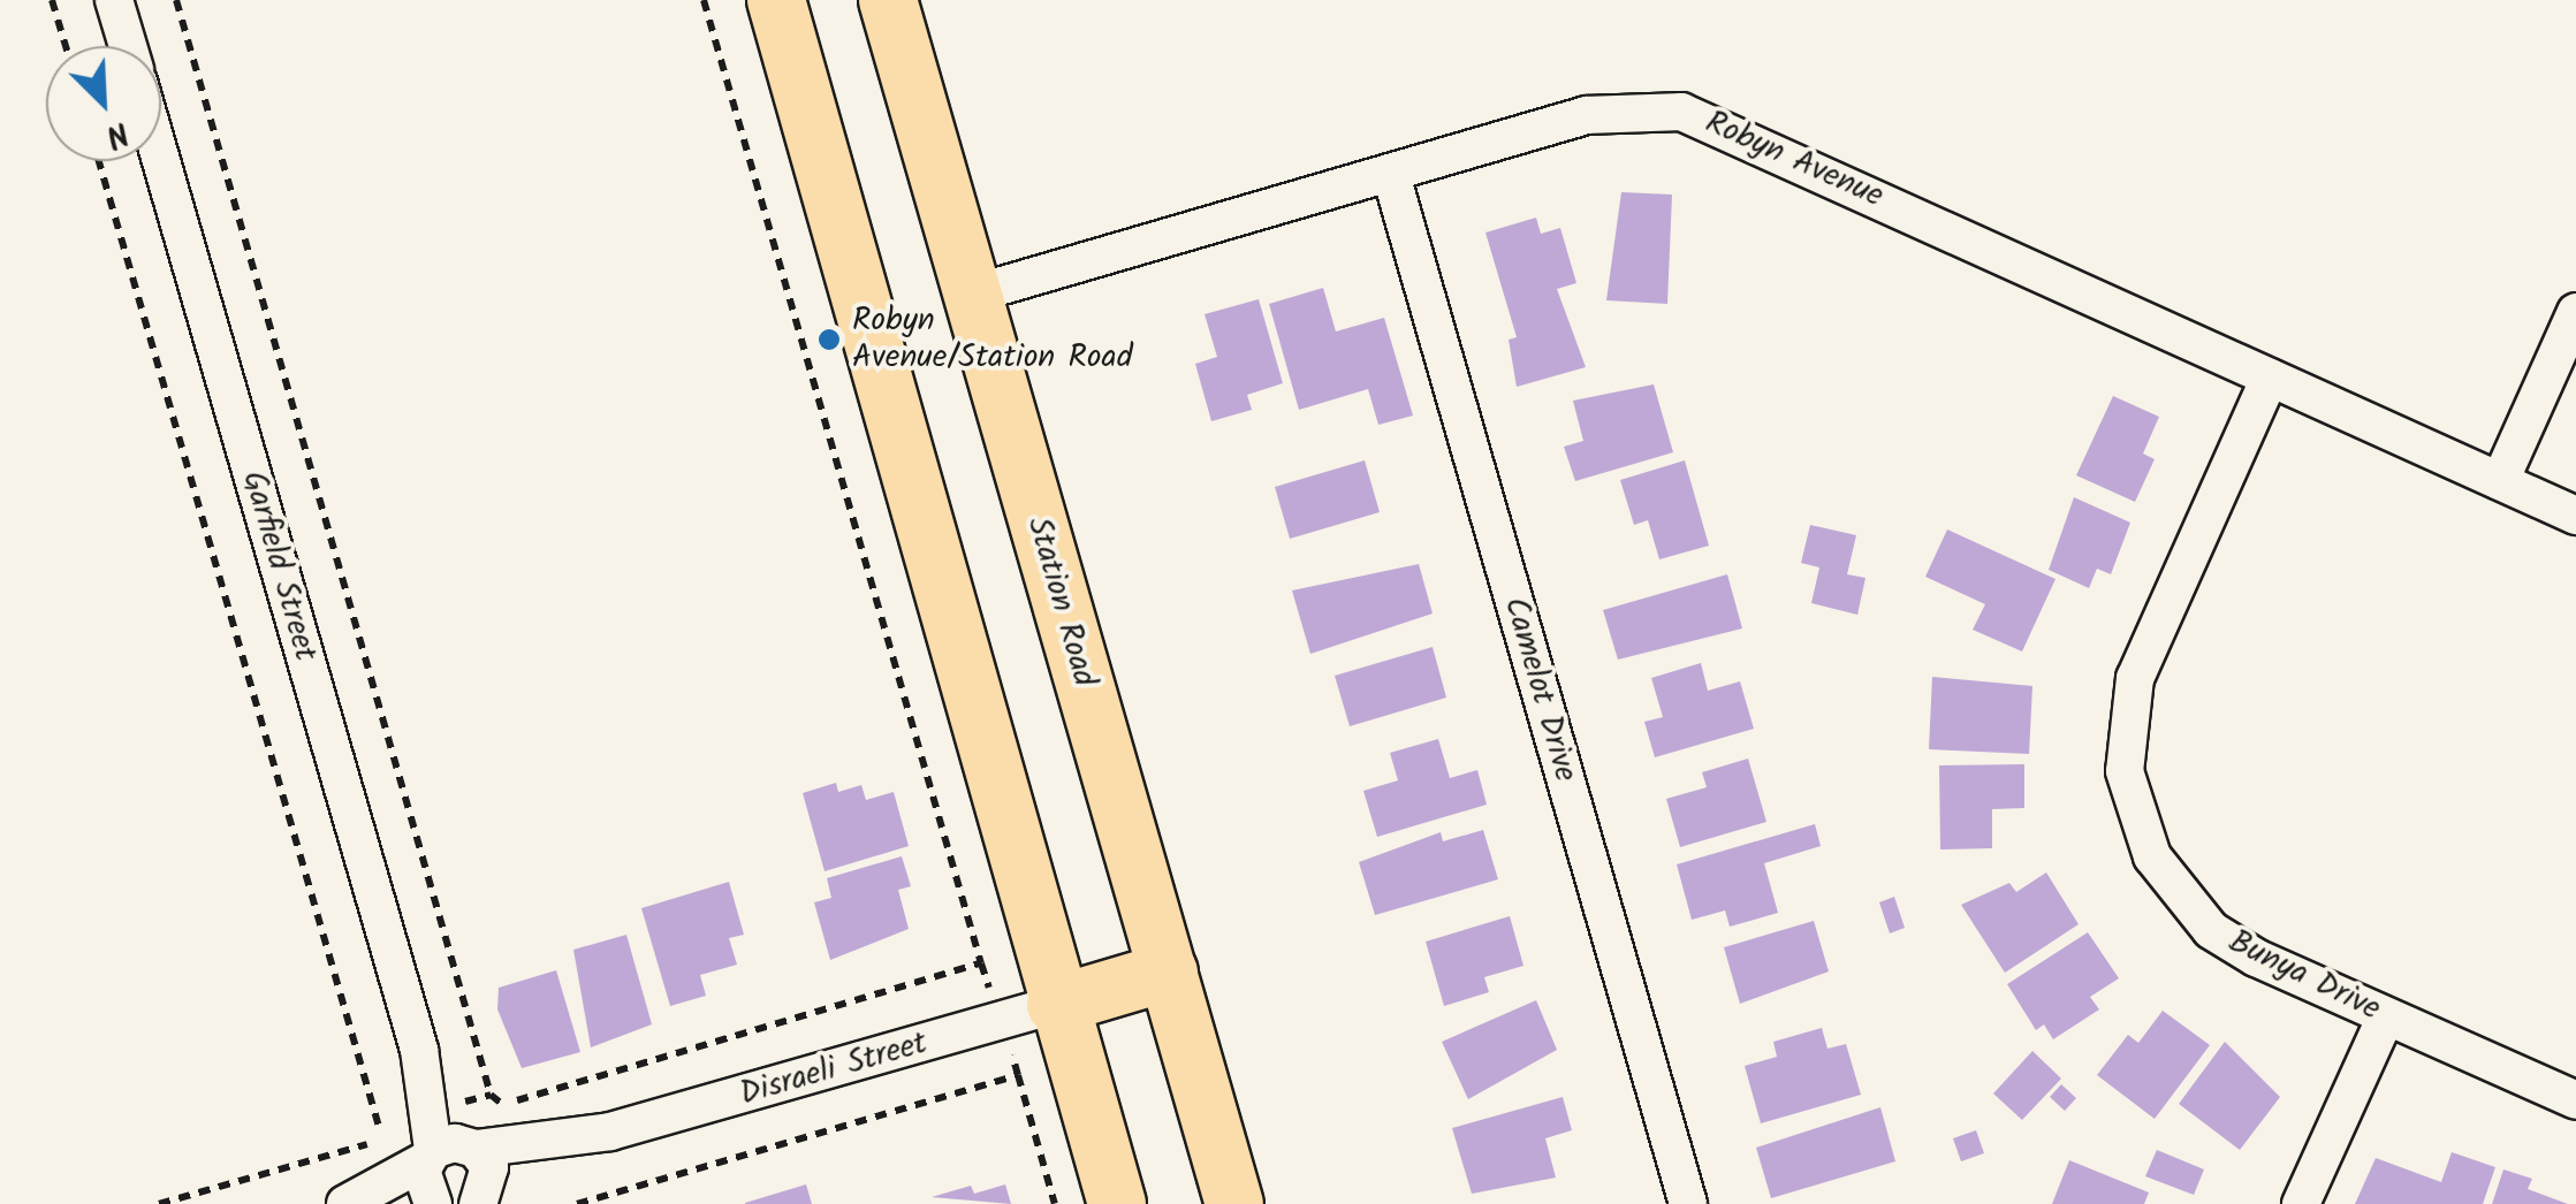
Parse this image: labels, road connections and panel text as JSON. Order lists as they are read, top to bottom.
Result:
{
  "streets": {
    "main road": ["Station Road"],
    "street": [
      "Robyn Avenue",
      "Garfield Street",
      "Camelot Drive",
      "Bunya Drive",
      "Disraeli Street"
    ]
  },
  "crossings": [
    ["Robyn Avenue", "Station Road"],
    ["Robyn Avenue", "Camelot Drive"],
    ["Robyn Avenue", "Bunya Drive"],
    ["Garfield Street", "Disraeli Street"]
  ],
  "places": ["Robyn Avenue/Station Road"],
  "north": "bottom right"
}
